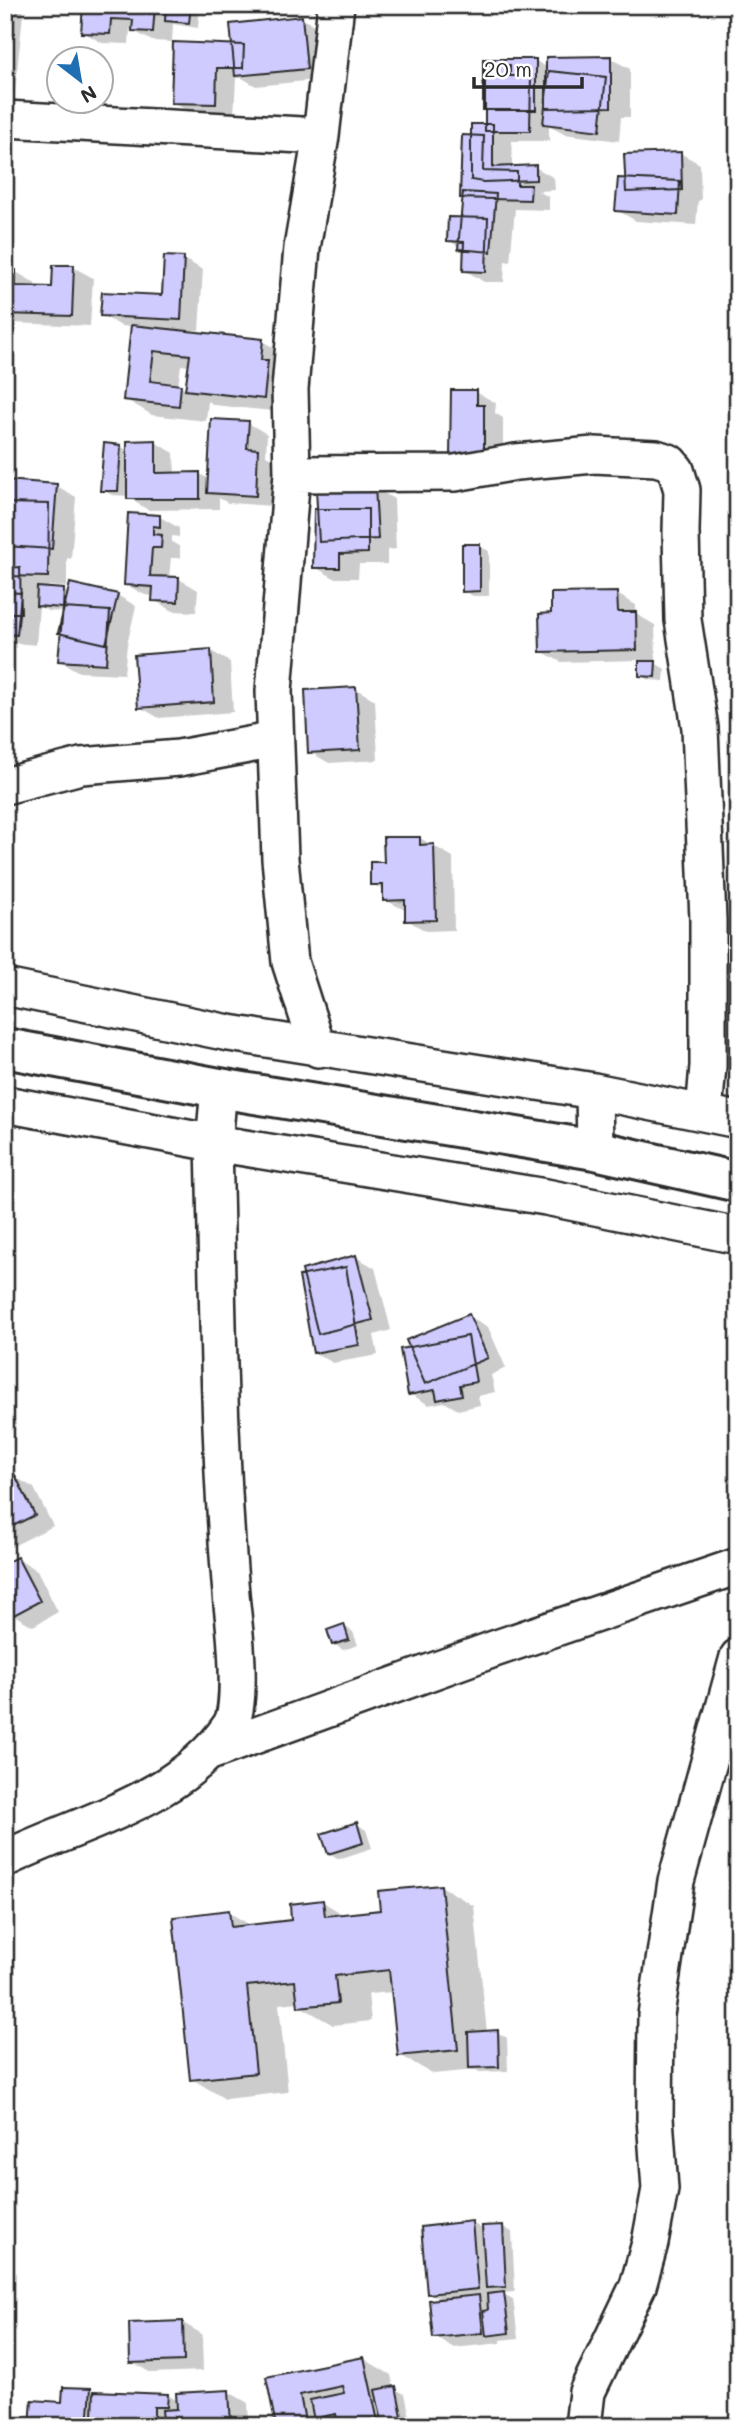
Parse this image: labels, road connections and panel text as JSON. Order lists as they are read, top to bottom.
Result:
{
  "scale_bar": "20 m",
  "north": "bottom right"
}
